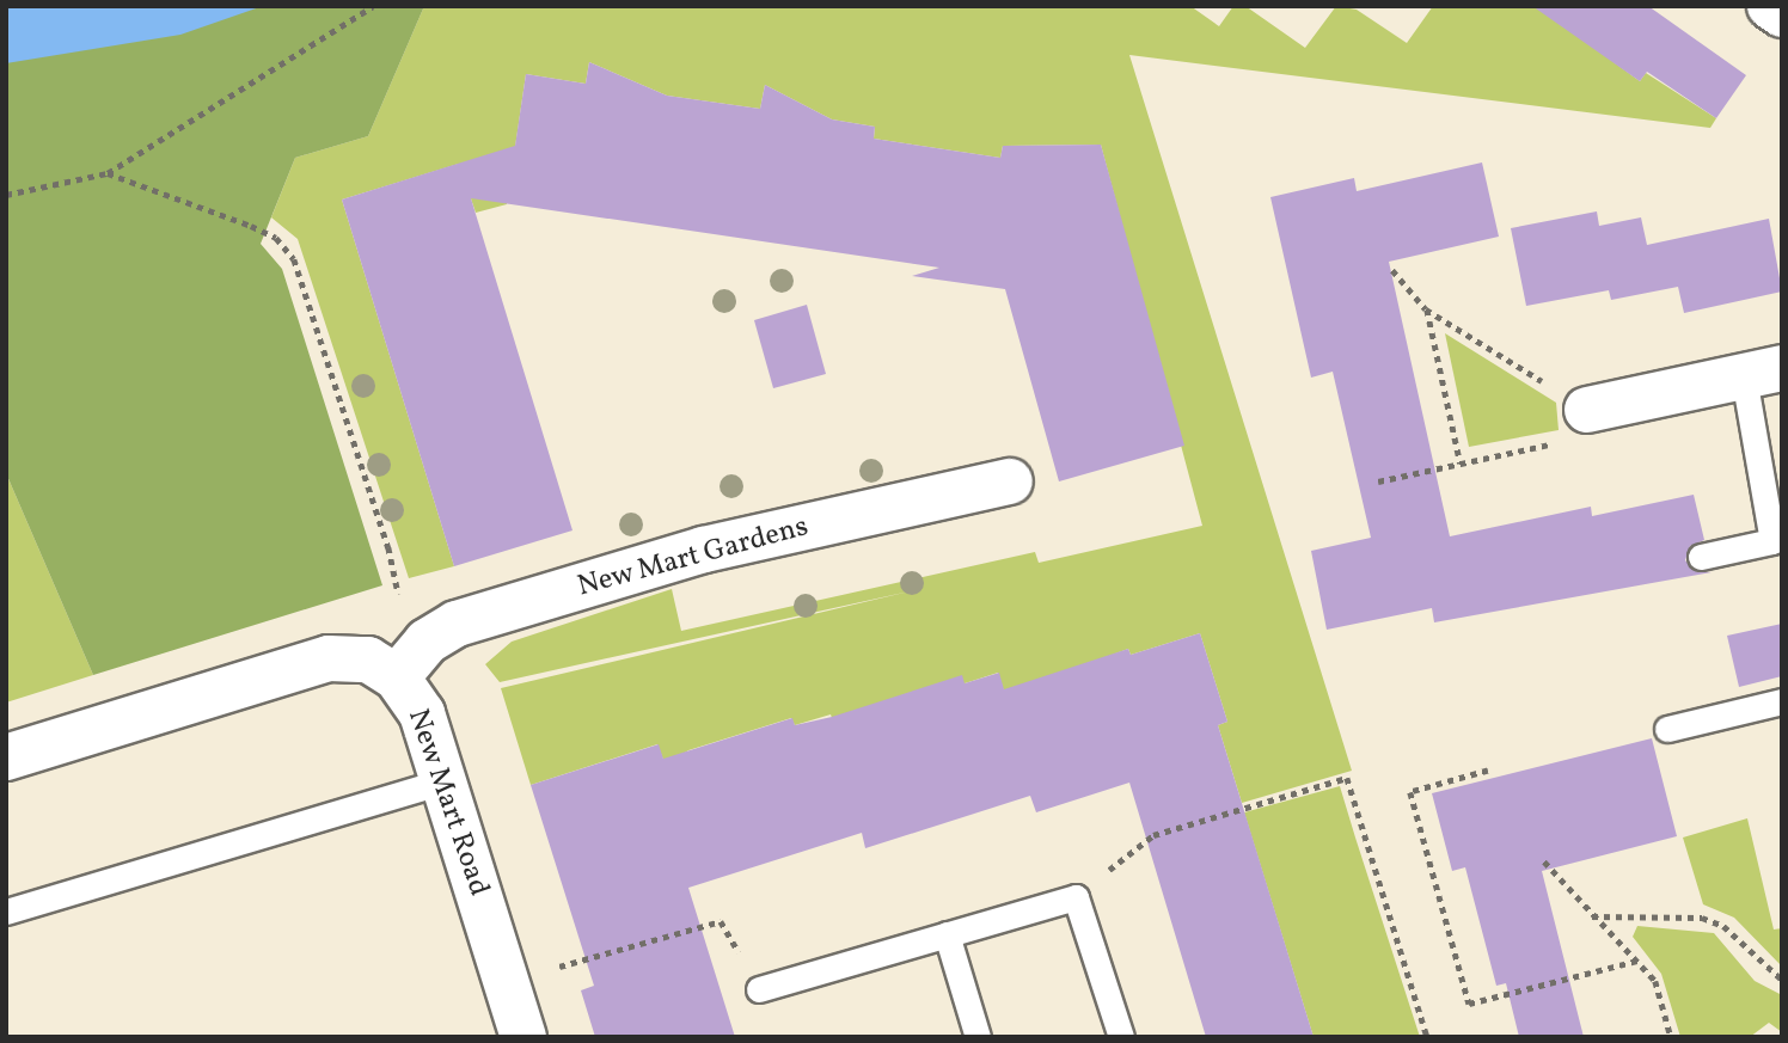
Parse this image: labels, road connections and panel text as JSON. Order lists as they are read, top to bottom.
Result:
{
  "streets": {
    "street": ["New Mart Gardens", "New Mart Road"]
  },
  "crossings": [
    ["New Mart Gardens", "New Mart Road"]
  ]
}
